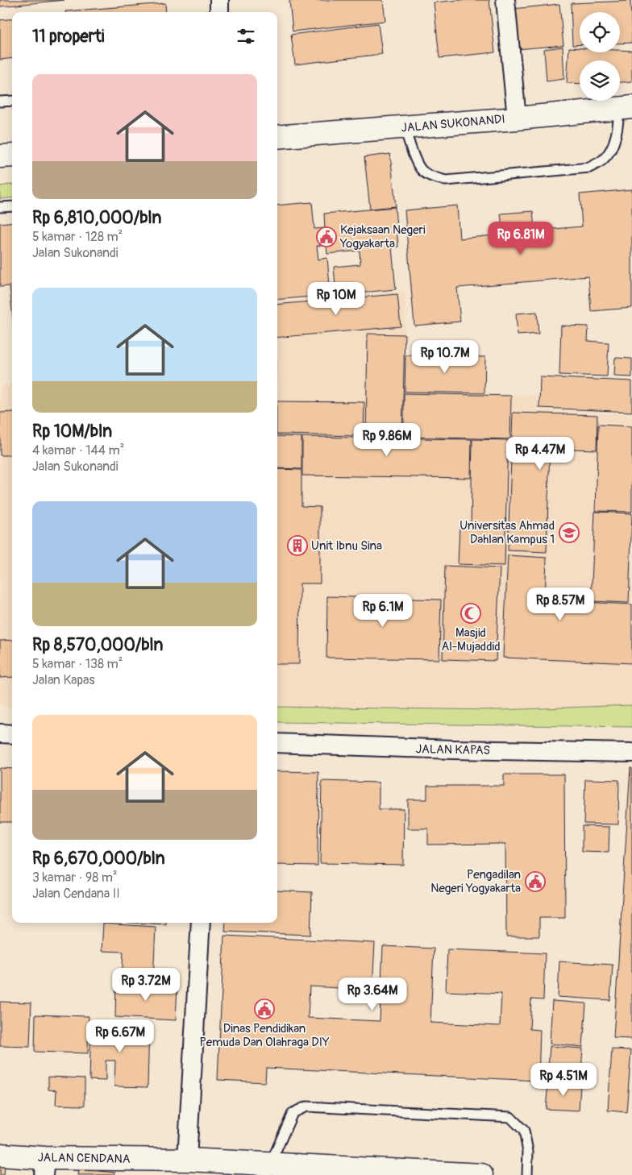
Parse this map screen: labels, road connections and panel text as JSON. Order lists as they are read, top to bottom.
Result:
{
  "streets": {
    "main road": ["JALAN SUKONANDI", "JALAN CENDANA"],
    "street": ["JALAN KAPAS"]
  },
  "places": {
    "public building": ["Kejaksaan Negeri Yogyakarta", "Pengadilan Negeri Yogyakarta", "Dinas Pendidikan Pemuda Dan Olahraga DIY"],
    "school or university": ["Universitas Ahmad Dahlan Kampus 1"],
    "building": ["Unit Ibnu Sina"],
    "mosque": ["Masjid Al-Mujaddid"]
  },
  "page": {
    "heading": "11 properti",
    "list": [
      {
        "name": "Rp 6,810,000/bln",
        "note": "5 kamar · 128 m² · Jalan Sukonandi"
      },
      {
        "name": "Rp 10M/bln",
        "note": "4 kamar · 144 m² · Jalan Sukonandi"
      },
      {
        "name": "Rp 8,570,000/bln",
        "note": "5 kamar · 138 m² · Jalan Kapas"
      },
      {
        "name": "Rp 6,670,000/bln",
        "note": "3 kamar · 98 m² · Jalan Cendana II"
      }
    ],
    "price": [
      "Rp 6.81M",
      "Rp 10M",
      "Rp 10.7M",
      "Rp 9.86M",
      "Rp 4.47M",
      "Rp 8.57M",
      "Rp 6.1M",
      "Rp 3.72M",
      "Rp 3.64M",
      "Rp 6.67M",
      "Rp 4.51M"
    ]
  }
}
